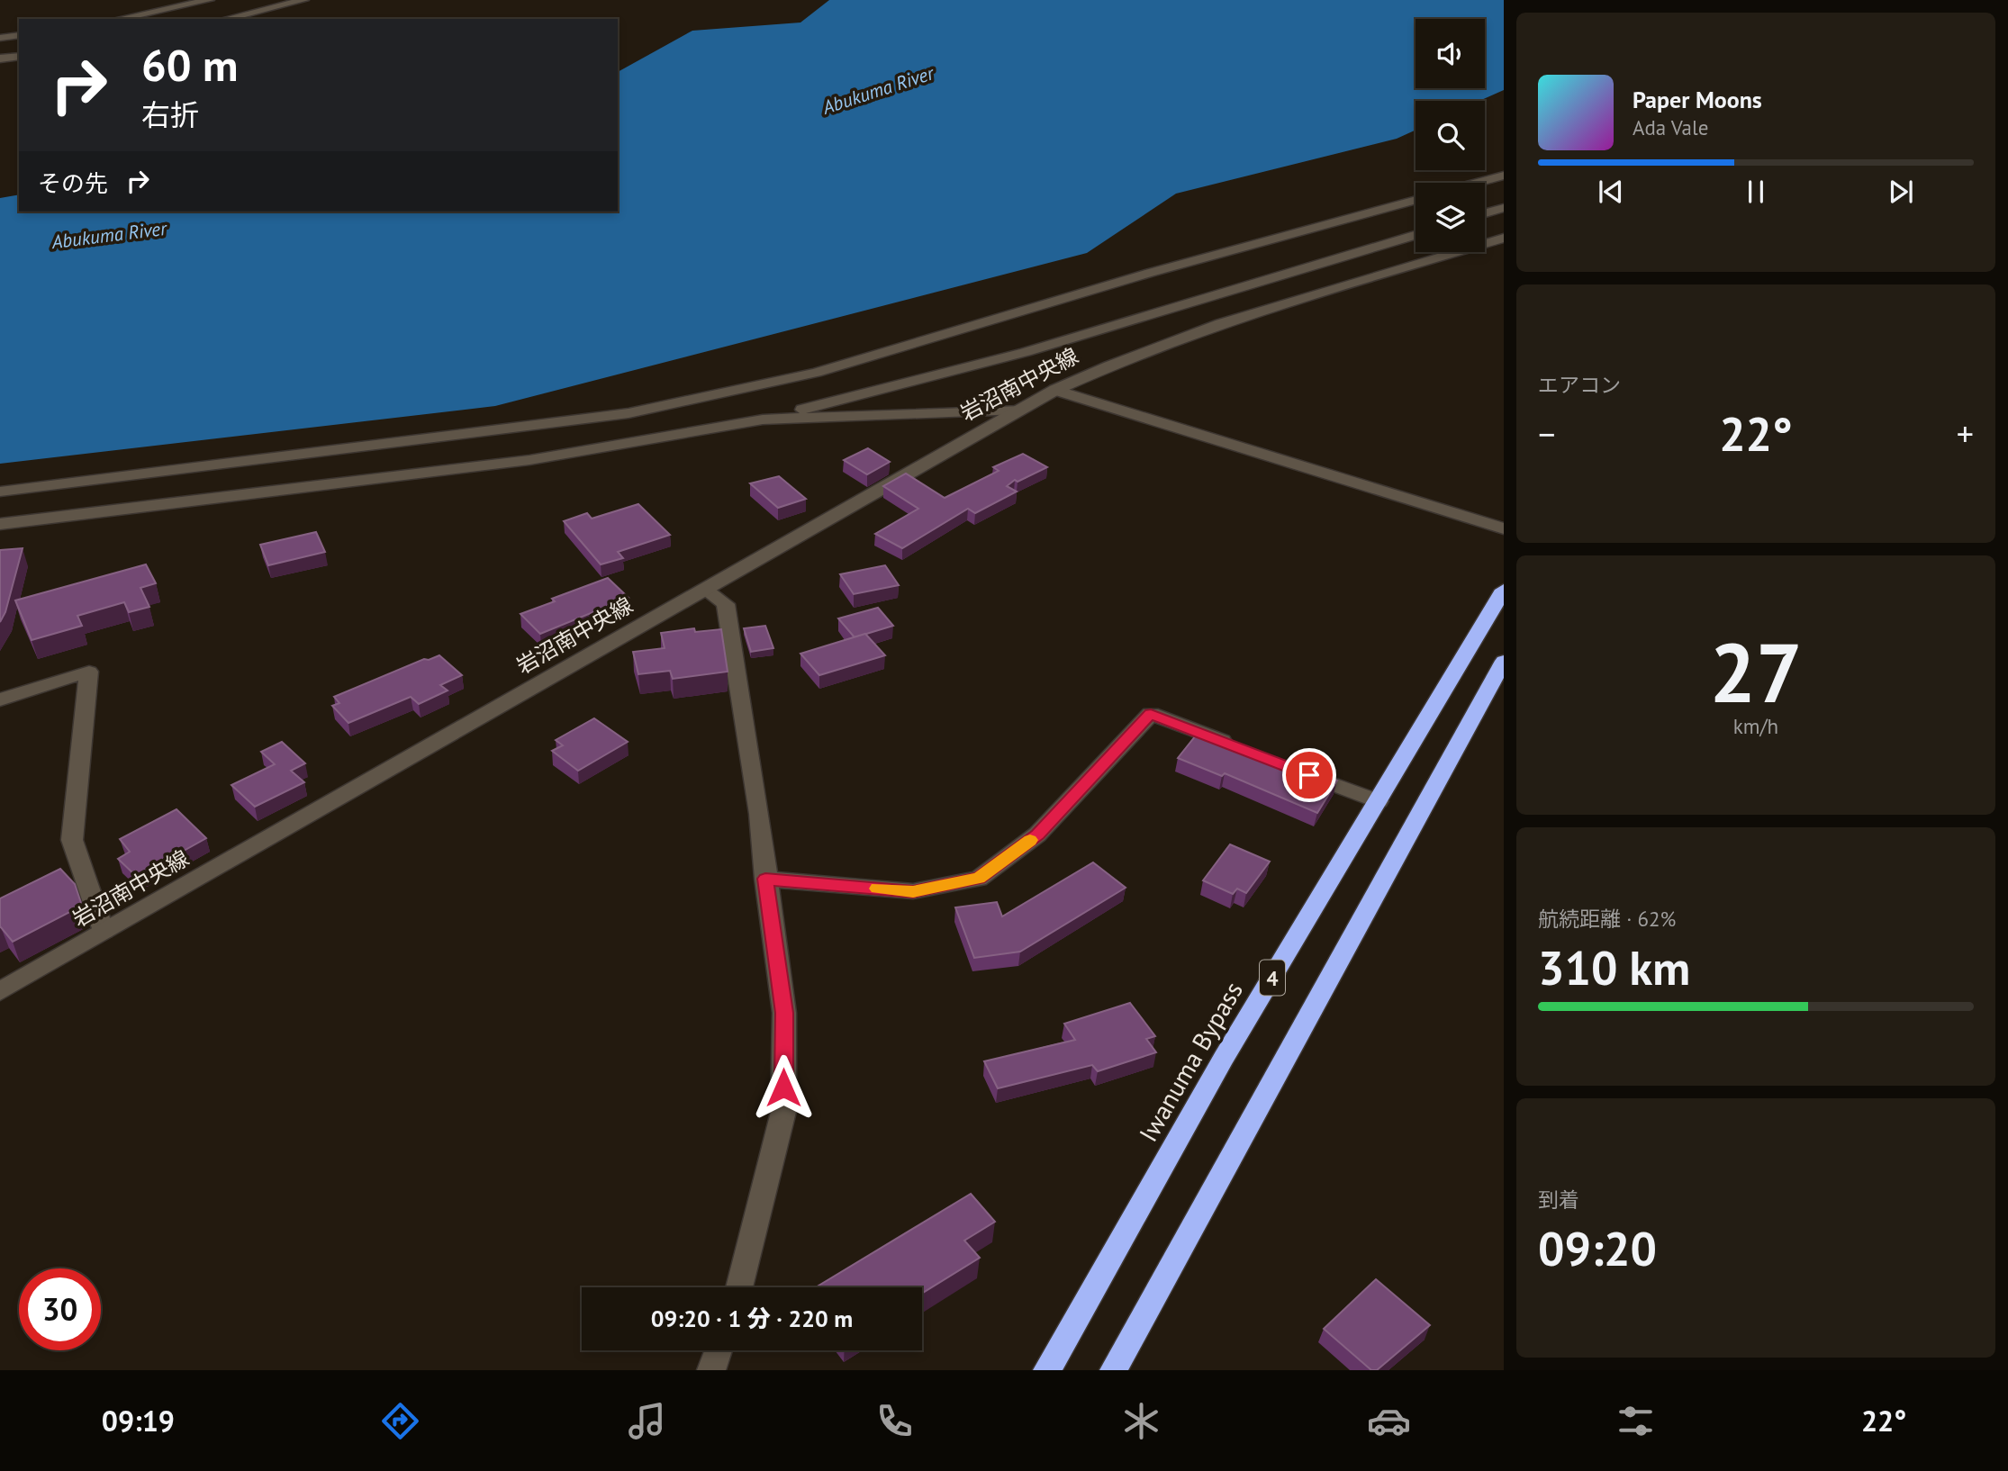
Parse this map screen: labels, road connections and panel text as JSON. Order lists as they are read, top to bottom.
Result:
{
  "streets": {
    "highway": ["4", "Iwanuma Bypass"],
    "street": ["岩沼南中央線"]
  },
  "water": ["Abukuma River"],
  "page": {
    "turn": ["60 m", "右折"],
    "song": ["Paper Moons", "Ada Vale"],
    "then": "その先",
    "tile": [
      "エアコン",
      ["27", "km/h"],
      ["航続距離 · 62%", "310 km"],
      ["到着", "09:20"]
    ],
    "heat": ["−", "22°", "+"],
    "limit": "30",
    "trip": "09:20 · 1 分 · 220 m",
    "tabs": ["09:19", "22°"]
  }
}
